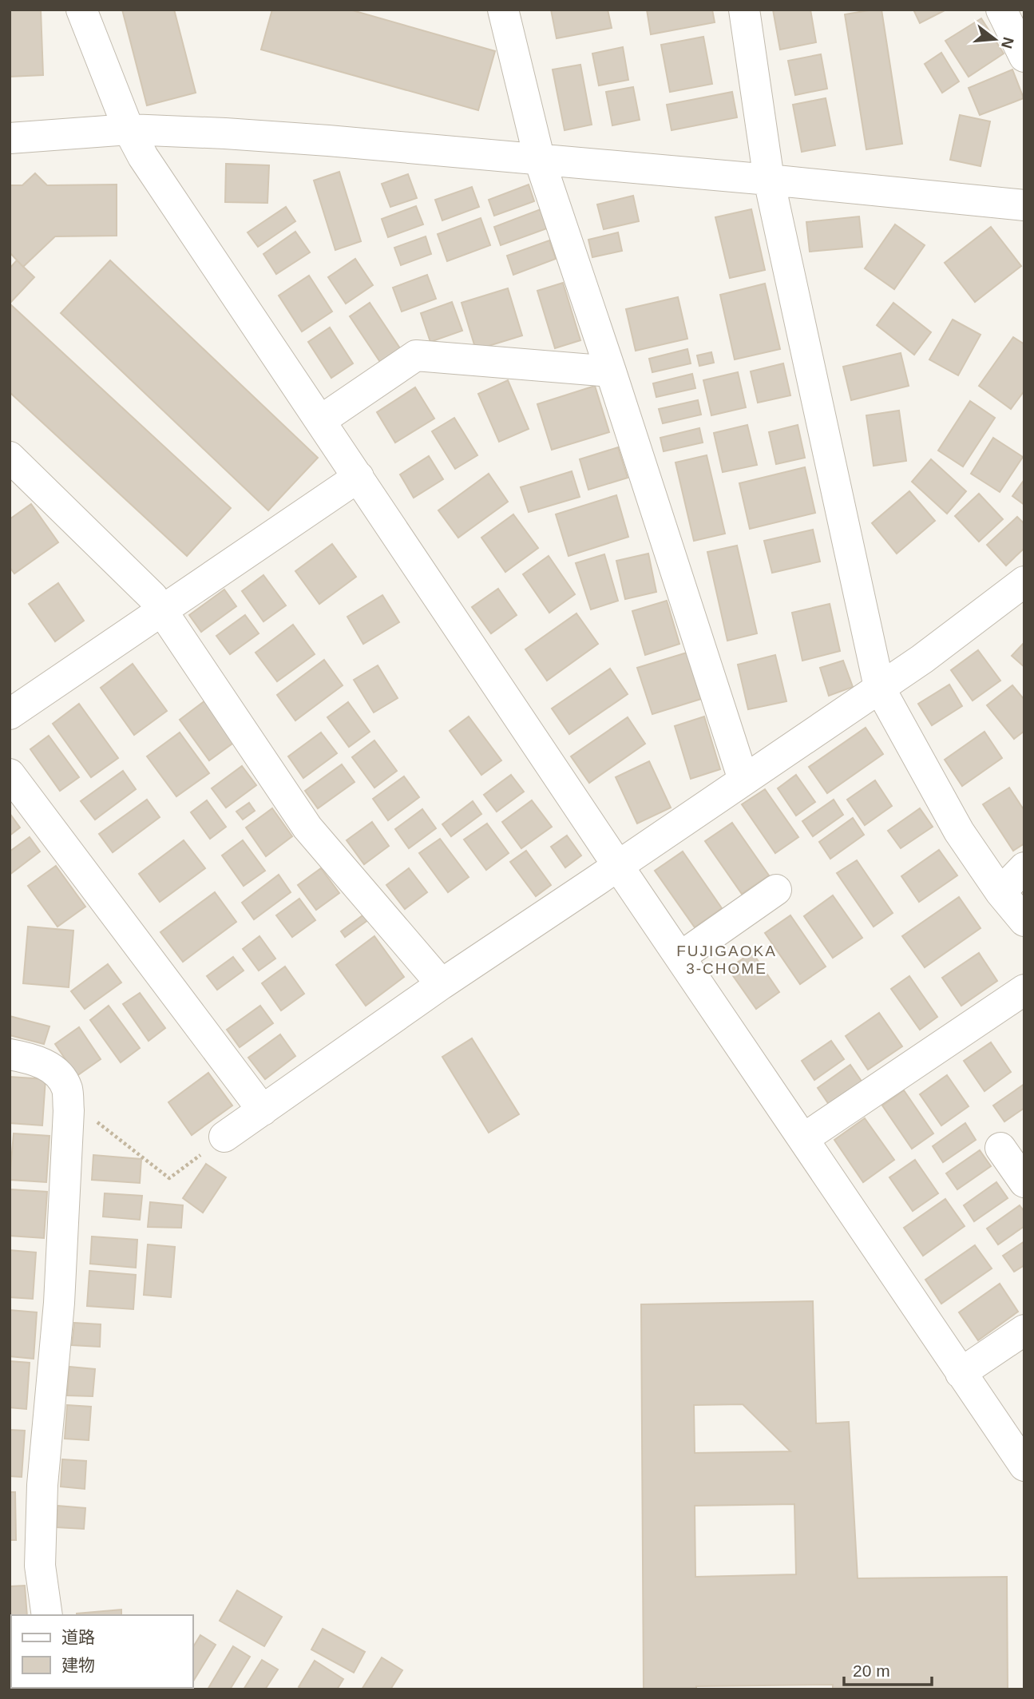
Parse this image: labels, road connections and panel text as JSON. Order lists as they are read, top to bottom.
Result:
{
  "districts": ["FUJIGAOKA 3-CHOME"],
  "legend": ["道路", "建物"],
  "scale_bar": "20 m",
  "north": "right"
}
